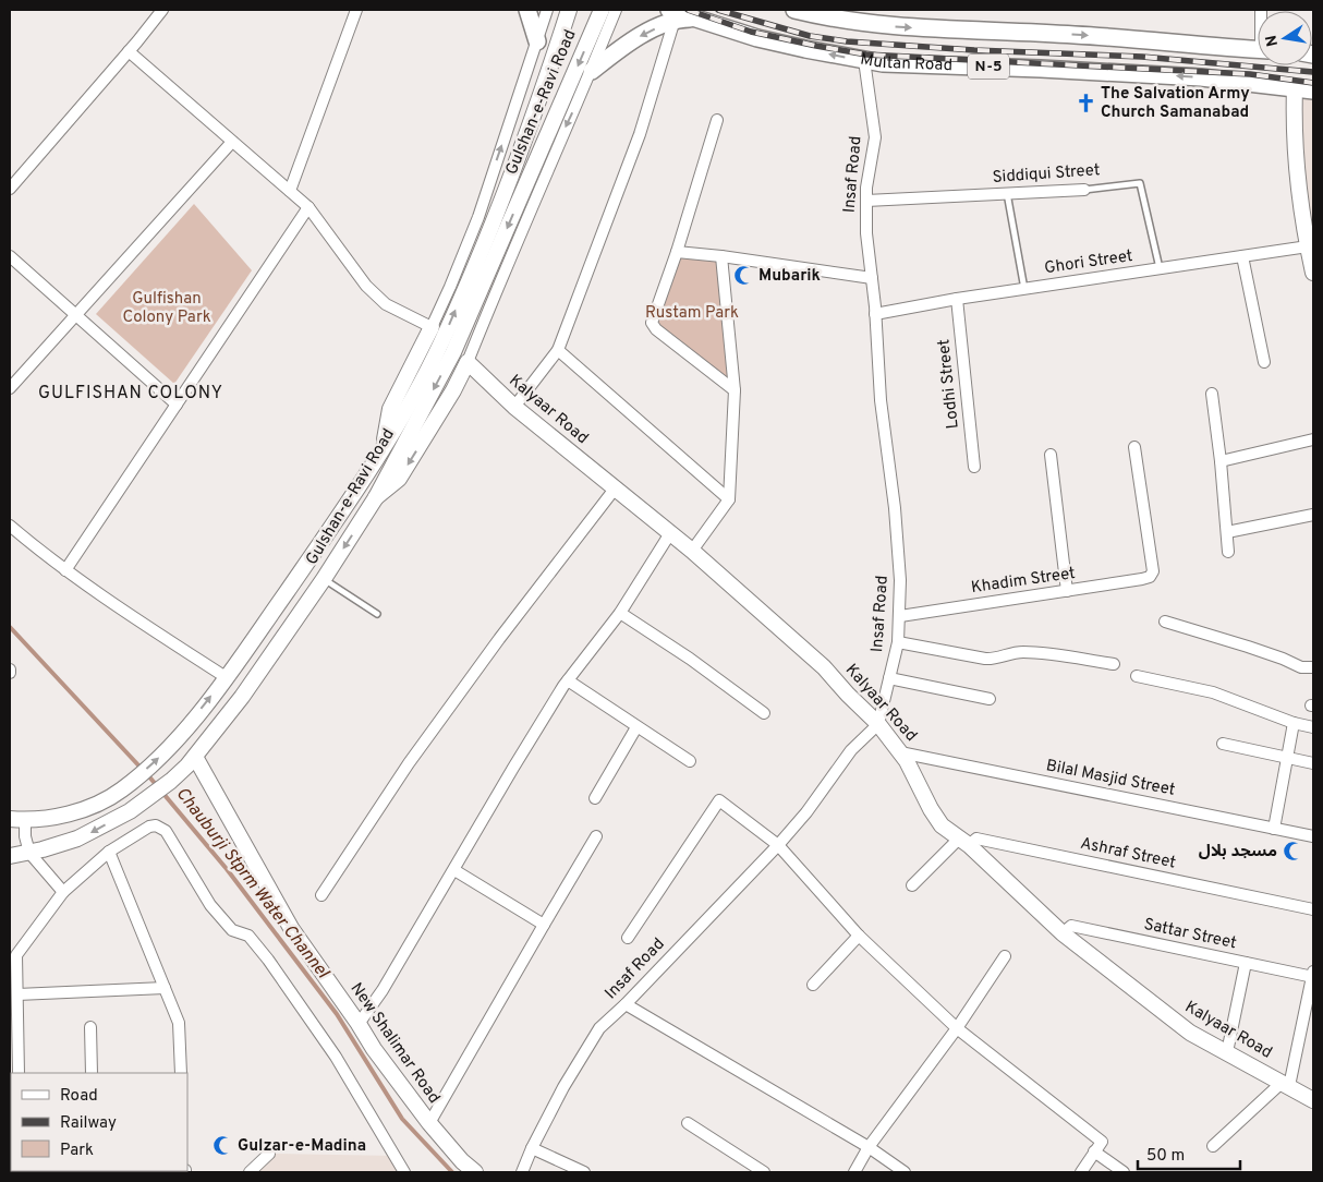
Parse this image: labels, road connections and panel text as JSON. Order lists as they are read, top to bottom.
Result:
{
  "streets": {
    "main road": [
      "Multan Road",
      "N-5",
      "Gulshan-e-Ravi Road",
      "Kalyaar Road",
      "New Shalimar Road"
    ],
    "street": [
      "Insaf Road",
      "Siddiqui Street",
      "Ghori Street",
      "Lodhi Street",
      "Khadim Street",
      "Bilal Masjid Street",
      "Ashraf Street",
      "Sattar Street"
    ]
  },
  "crossings": [
    ["Multan Road", "Insaf Road"],
    ["Gulshan-e-Ravi Road", "New Shalimar Road"],
    ["Insaf Road", "Siddiqui Street"],
    ["Insaf Road", "Ghori Street"],
    ["Insaf Road", "Kalyaar Road"],
    ["Insaf Road", "Khadim Street"],
    ["Siddiqui Street", "Ghori Street"],
    ["Ghori Street", "Lodhi Street"],
    ["Kalyaar Road", "Bilal Masjid Street"],
    ["Kalyaar Road", "Ashraf Street"],
    ["Kalyaar Road", "Sattar Street"]
  ],
  "districts": ["GULFISHAN COLONY"],
  "water": ["Chauburji Stprm Water Channel"],
  "parks": ["Gulfishan Colony Park", "Rustam Park"],
  "places": {
    "church": ["The Salvation Army Church Samanabad"],
    "mosque": ["Mubarik", "مسجد بلال", "Gulzar-e-Madina"]
  },
  "legend": ["Road", "Railway", "Park"],
  "scale_bar": "50 m",
  "north": "left"
}
